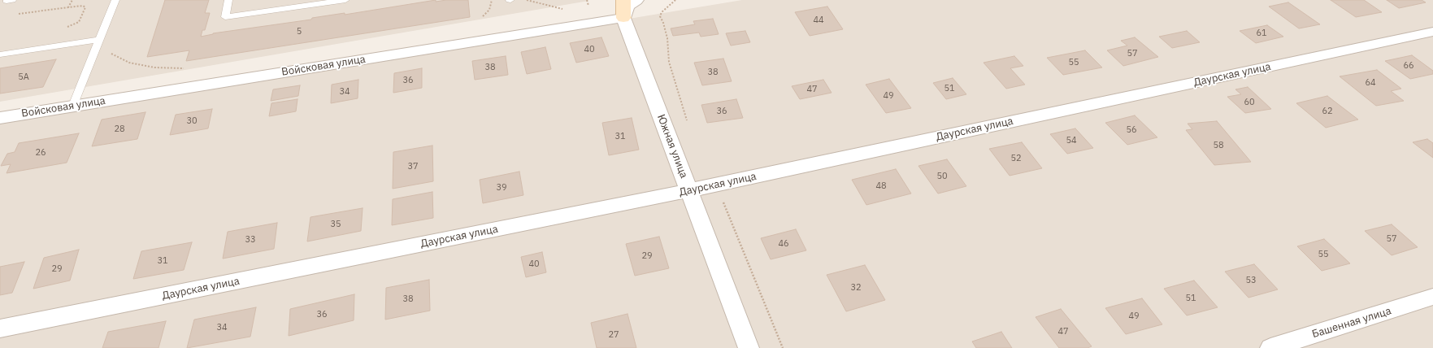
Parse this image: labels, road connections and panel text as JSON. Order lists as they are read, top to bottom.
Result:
{
  "streets": {
    "street": [
      "Войсковая улица",
      "Даурская улица",
      "Южная улица",
      "Башенная улица"
    ]
  },
  "crossings": [
    ["Войсковая улица", "Южная улица"],
    ["Даурская улица", "Южная улица"]
  ],
  "house_numbers": [
    "44",
    "5",
    "61",
    "40",
    "57",
    "55",
    "66",
    "38",
    "38",
    "5А",
    "36",
    "64",
    "51",
    "47",
    "34",
    "49",
    "60",
    "36",
    "62",
    "30",
    "28",
    "56",
    "31",
    "54",
    "58",
    "26",
    "52",
    "37",
    "50",
    "48",
    "39",
    "35",
    "57",
    "33",
    "46",
    "55",
    "29",
    "31",
    "40",
    "29",
    "53",
    "32",
    "51",
    "38",
    "36",
    "49",
    "34",
    "47",
    "27"
  ]
}
